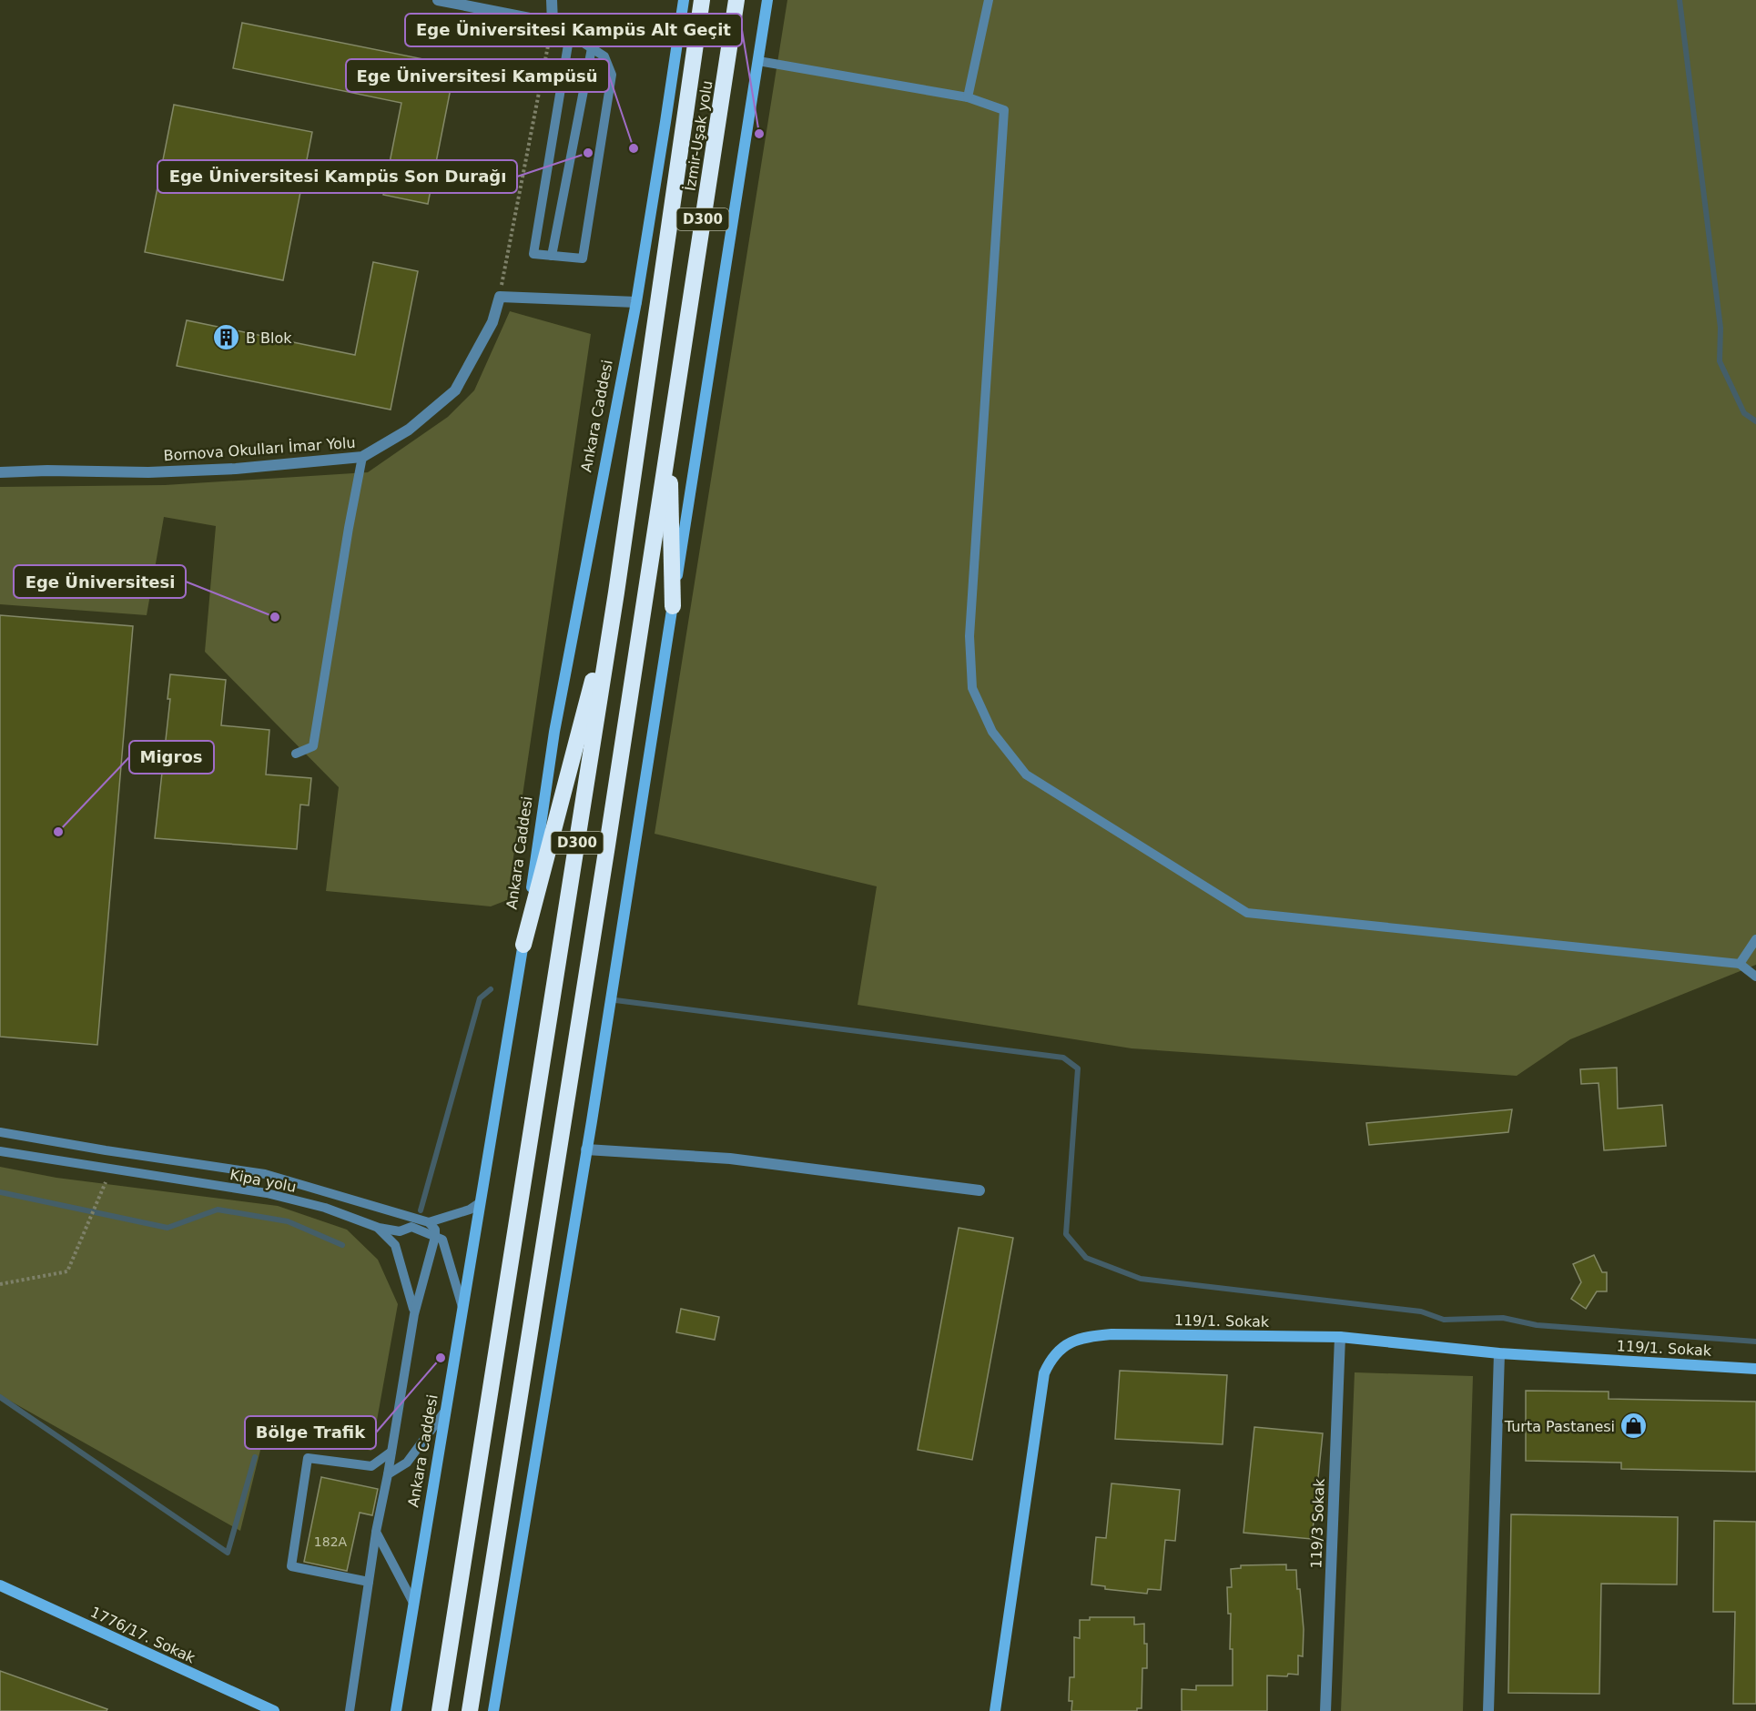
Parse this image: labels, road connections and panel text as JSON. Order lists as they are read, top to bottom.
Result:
{
  "streets": {
    "highway": ["İzmir-Uşak yolu", "D300"],
    "main road": ["Ankara Caddesi", "119/1. Sokak", "1776/17. Sokak"],
    "street": ["Bornova Okulları İmar Yolu", "119/3 Sokak"],
    "lane": ["Kipa yolu"]
  },
  "crossings": [
    ["İzmir-Uşak yolu", "D300"],
    ["119/1. Sokak", "119/3 Sokak"]
  ],
  "places": {
    "other": [
      "Ege Üniversitesi Kampüs Alt Geçit",
      "Ege Üniversitesi Kampüsü",
      "Ege Üniversitesi Kampüs Son Durağı",
      "Ege Üniversitesi",
      "Migros",
      "Bölge Trafik"
    ],
    "building": ["B Blok"],
    "shop": ["Turta Pastanesi"]
  },
  "house_numbers": ["182A"]
}
